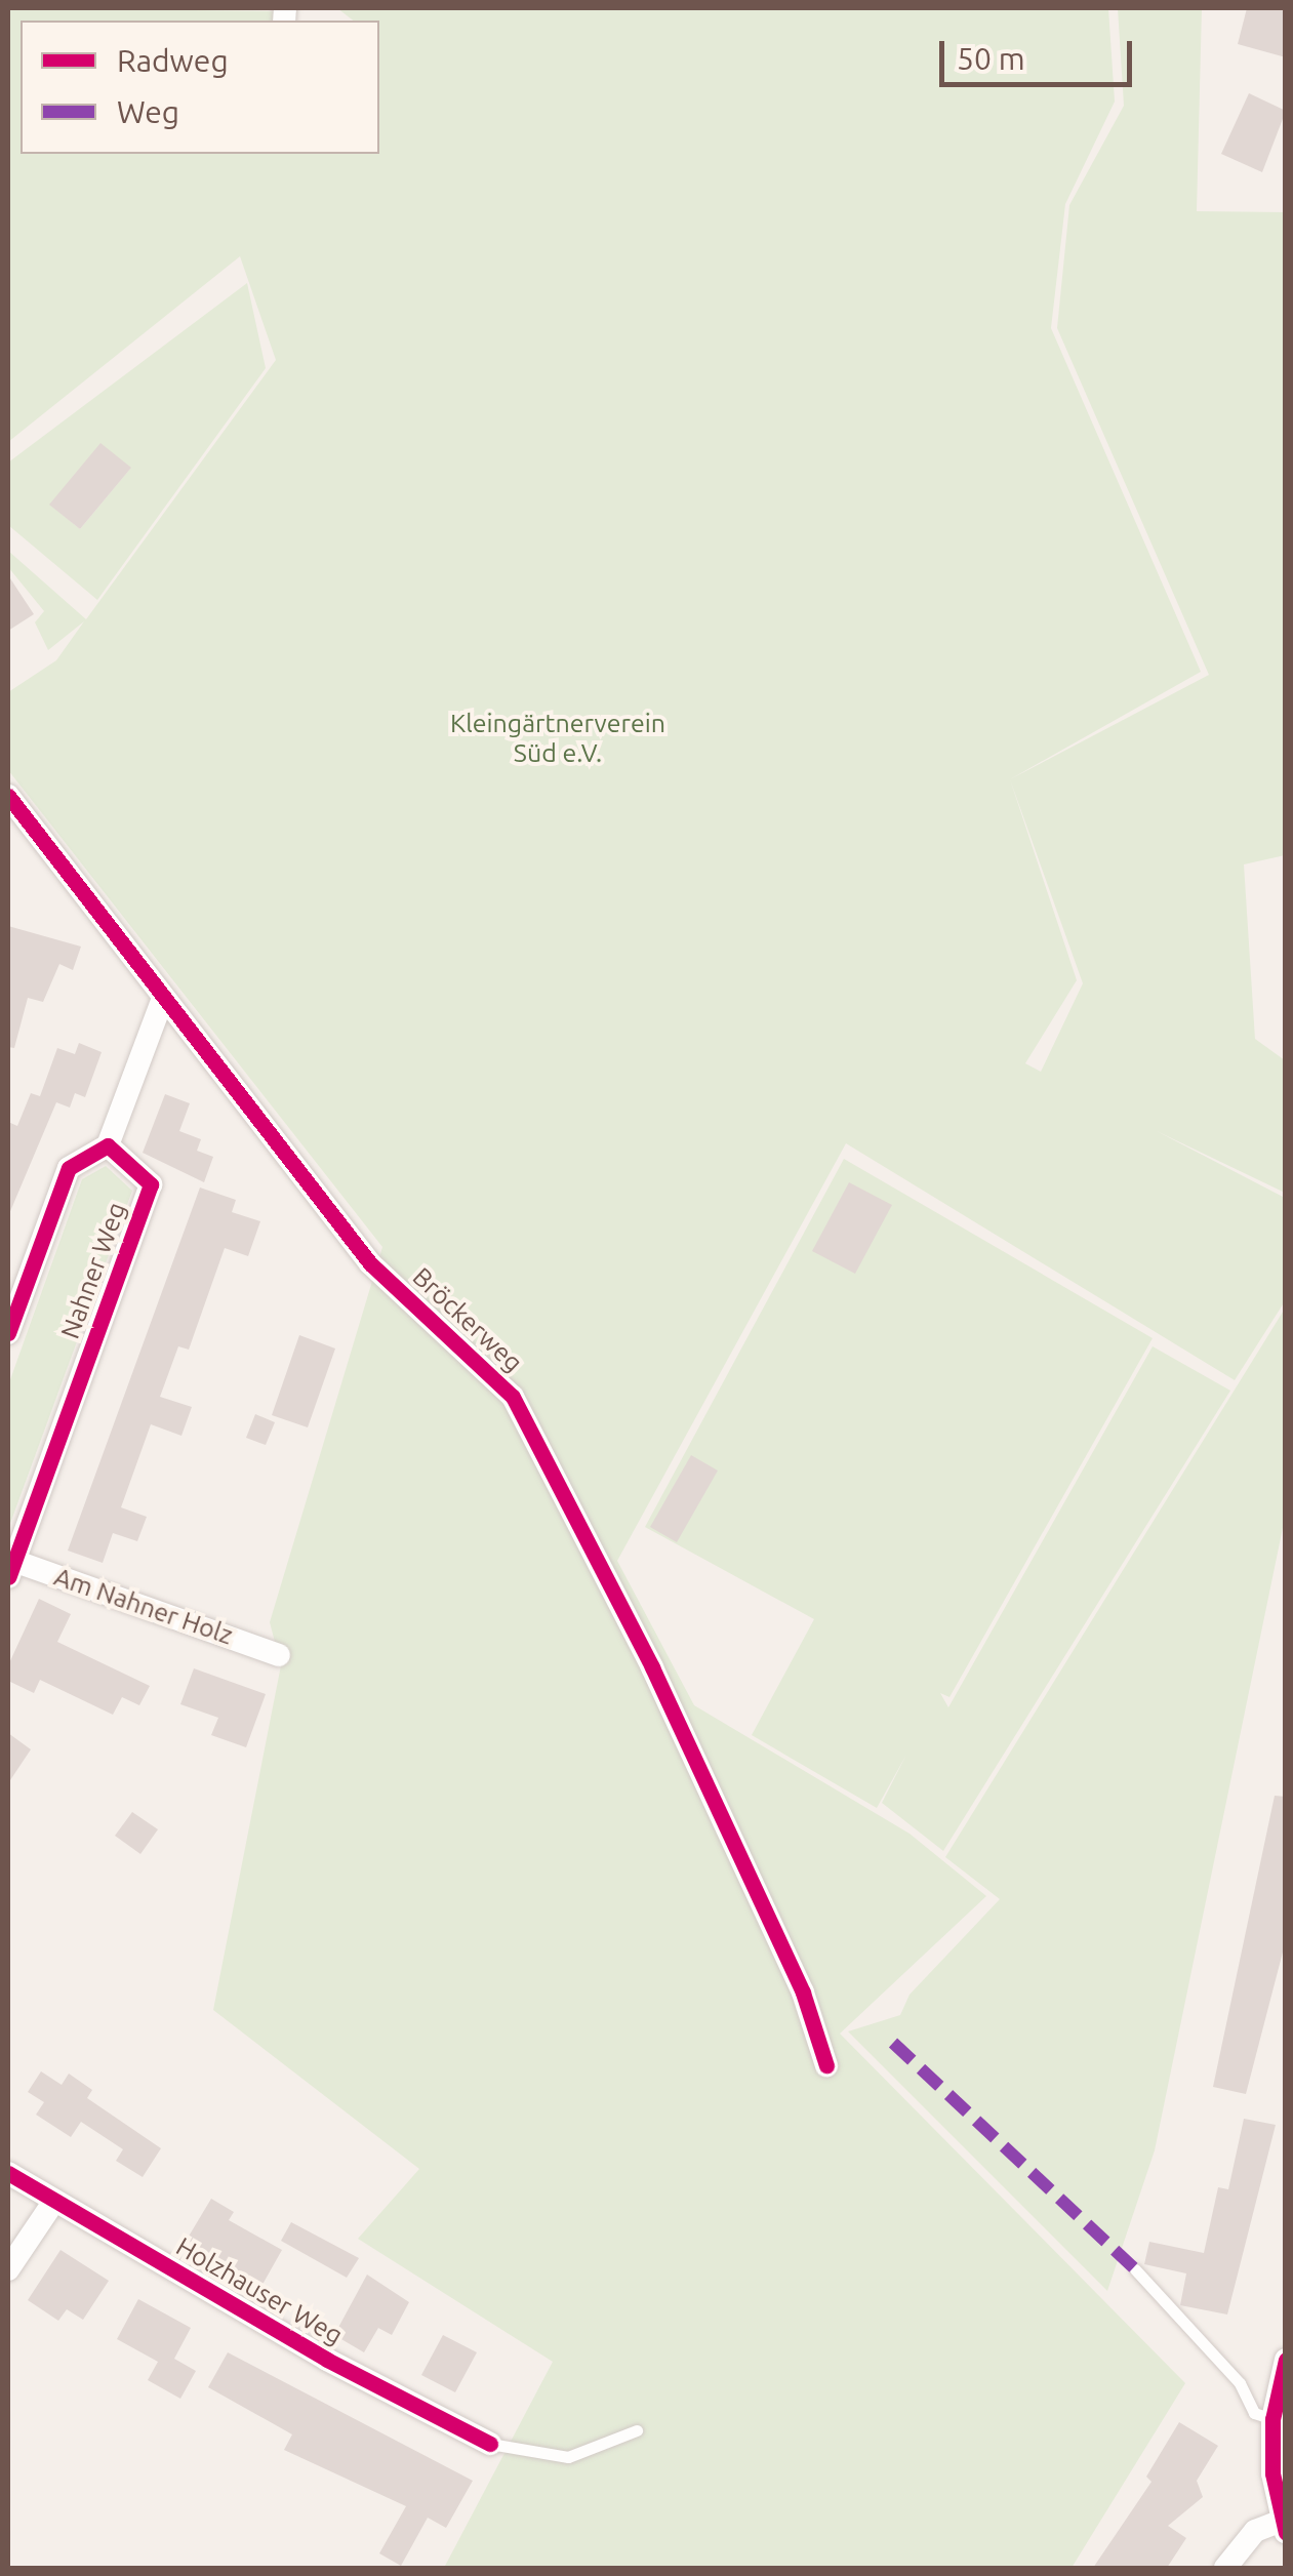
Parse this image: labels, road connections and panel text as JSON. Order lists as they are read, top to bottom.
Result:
{
  "streets": {
    "street": [
      "Nahner Weg",
      "Bröckerweg",
      "Am Nahner Holz",
      "Holzhauser Weg"
    ]
  },
  "crossings": [
    ["Nahner Weg", "Am Nahner Holz"]
  ],
  "parks": ["Kleingärtnerverein Süd e.V."],
  "legend": ["Radweg", "Weg"],
  "scale_bar": "50 m"
}
